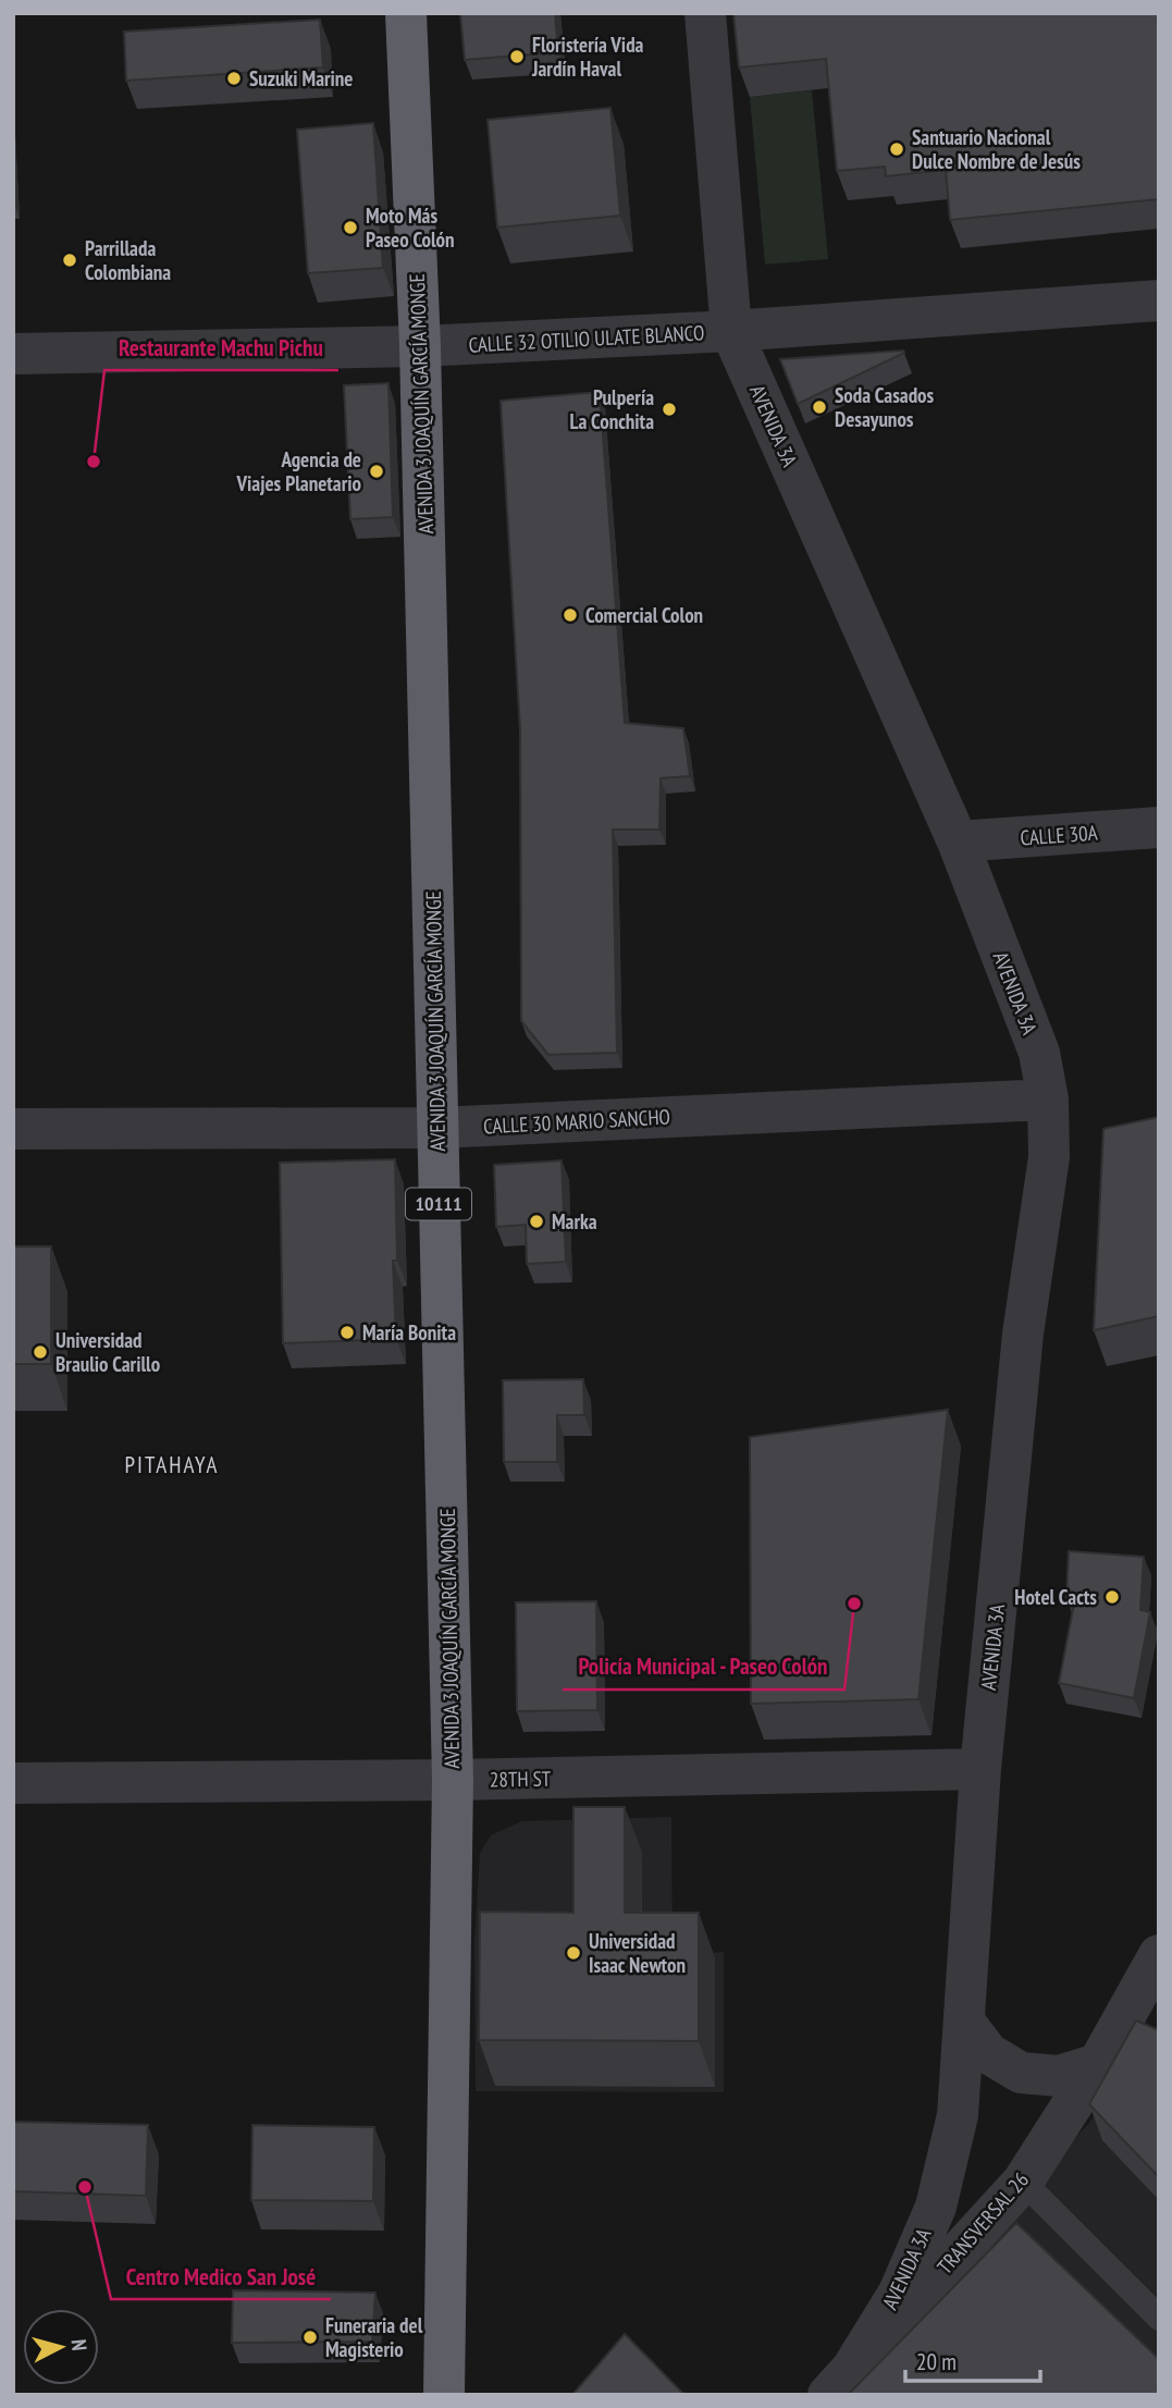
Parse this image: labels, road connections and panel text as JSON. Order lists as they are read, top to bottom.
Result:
{
  "streets": {
    "highway": ["AVENIDA 3 JOAQUÍN GARCÍA MONGE", "10111"],
    "street": [
      "CALLE 32 OTILIO ULATE BLANCO",
      "AVENIDA 3A",
      "CALLE 30A",
      "CALLE 30 MARIO SANCHO",
      "28TH ST",
      "TRANSVERSAL 26"
    ]
  },
  "crossings": [
    ["CALLE 32 OTILIO ULATE BLANCO", "AVENIDA 3 JOAQUÍN GARCÍA MONGE"],
    ["CALLE 32 OTILIO ULATE BLANCO", "AVENIDA 3A"],
    ["AVENIDA 3 JOAQUÍN GARCÍA MONGE", "CALLE 30 MARIO SANCHO"],
    ["AVENIDA 3 JOAQUÍN GARCÍA MONGE", "28TH ST"],
    ["AVENIDA 3A", "CALLE 30A"],
    ["AVENIDA 3A", "CALLE 30 MARIO SANCHO"],
    ["AVENIDA 3A", "28TH ST"],
    ["AVENIDA 3A", "TRANSVERSAL 26"]
  ],
  "districts": ["PITAHAYA"],
  "places": [
    "Floristería Vida Jardín Haval",
    "Suzuki Marine",
    "Santuario Nacional Dulce Nombre de Jesús",
    "Moto Más Paseo Colón",
    "Parrillada Colombiana",
    "Soda Casados Desayunos",
    "Pulpería La Conchita",
    "Restaurante Machu Pichu",
    "Agencia de Viajes Planetario",
    "Comercial Colon",
    "Marka",
    "María Bonita",
    "Universidad Braulio Carillo",
    "Hotel Cacts",
    "Policía Municipal - Paseo Colón",
    "Universidad Isaac Newton",
    "Centro Medico San José",
    "Funeraria del Magisterio"
  ],
  "scale_bar": "20 m",
  "north": "right"
}
